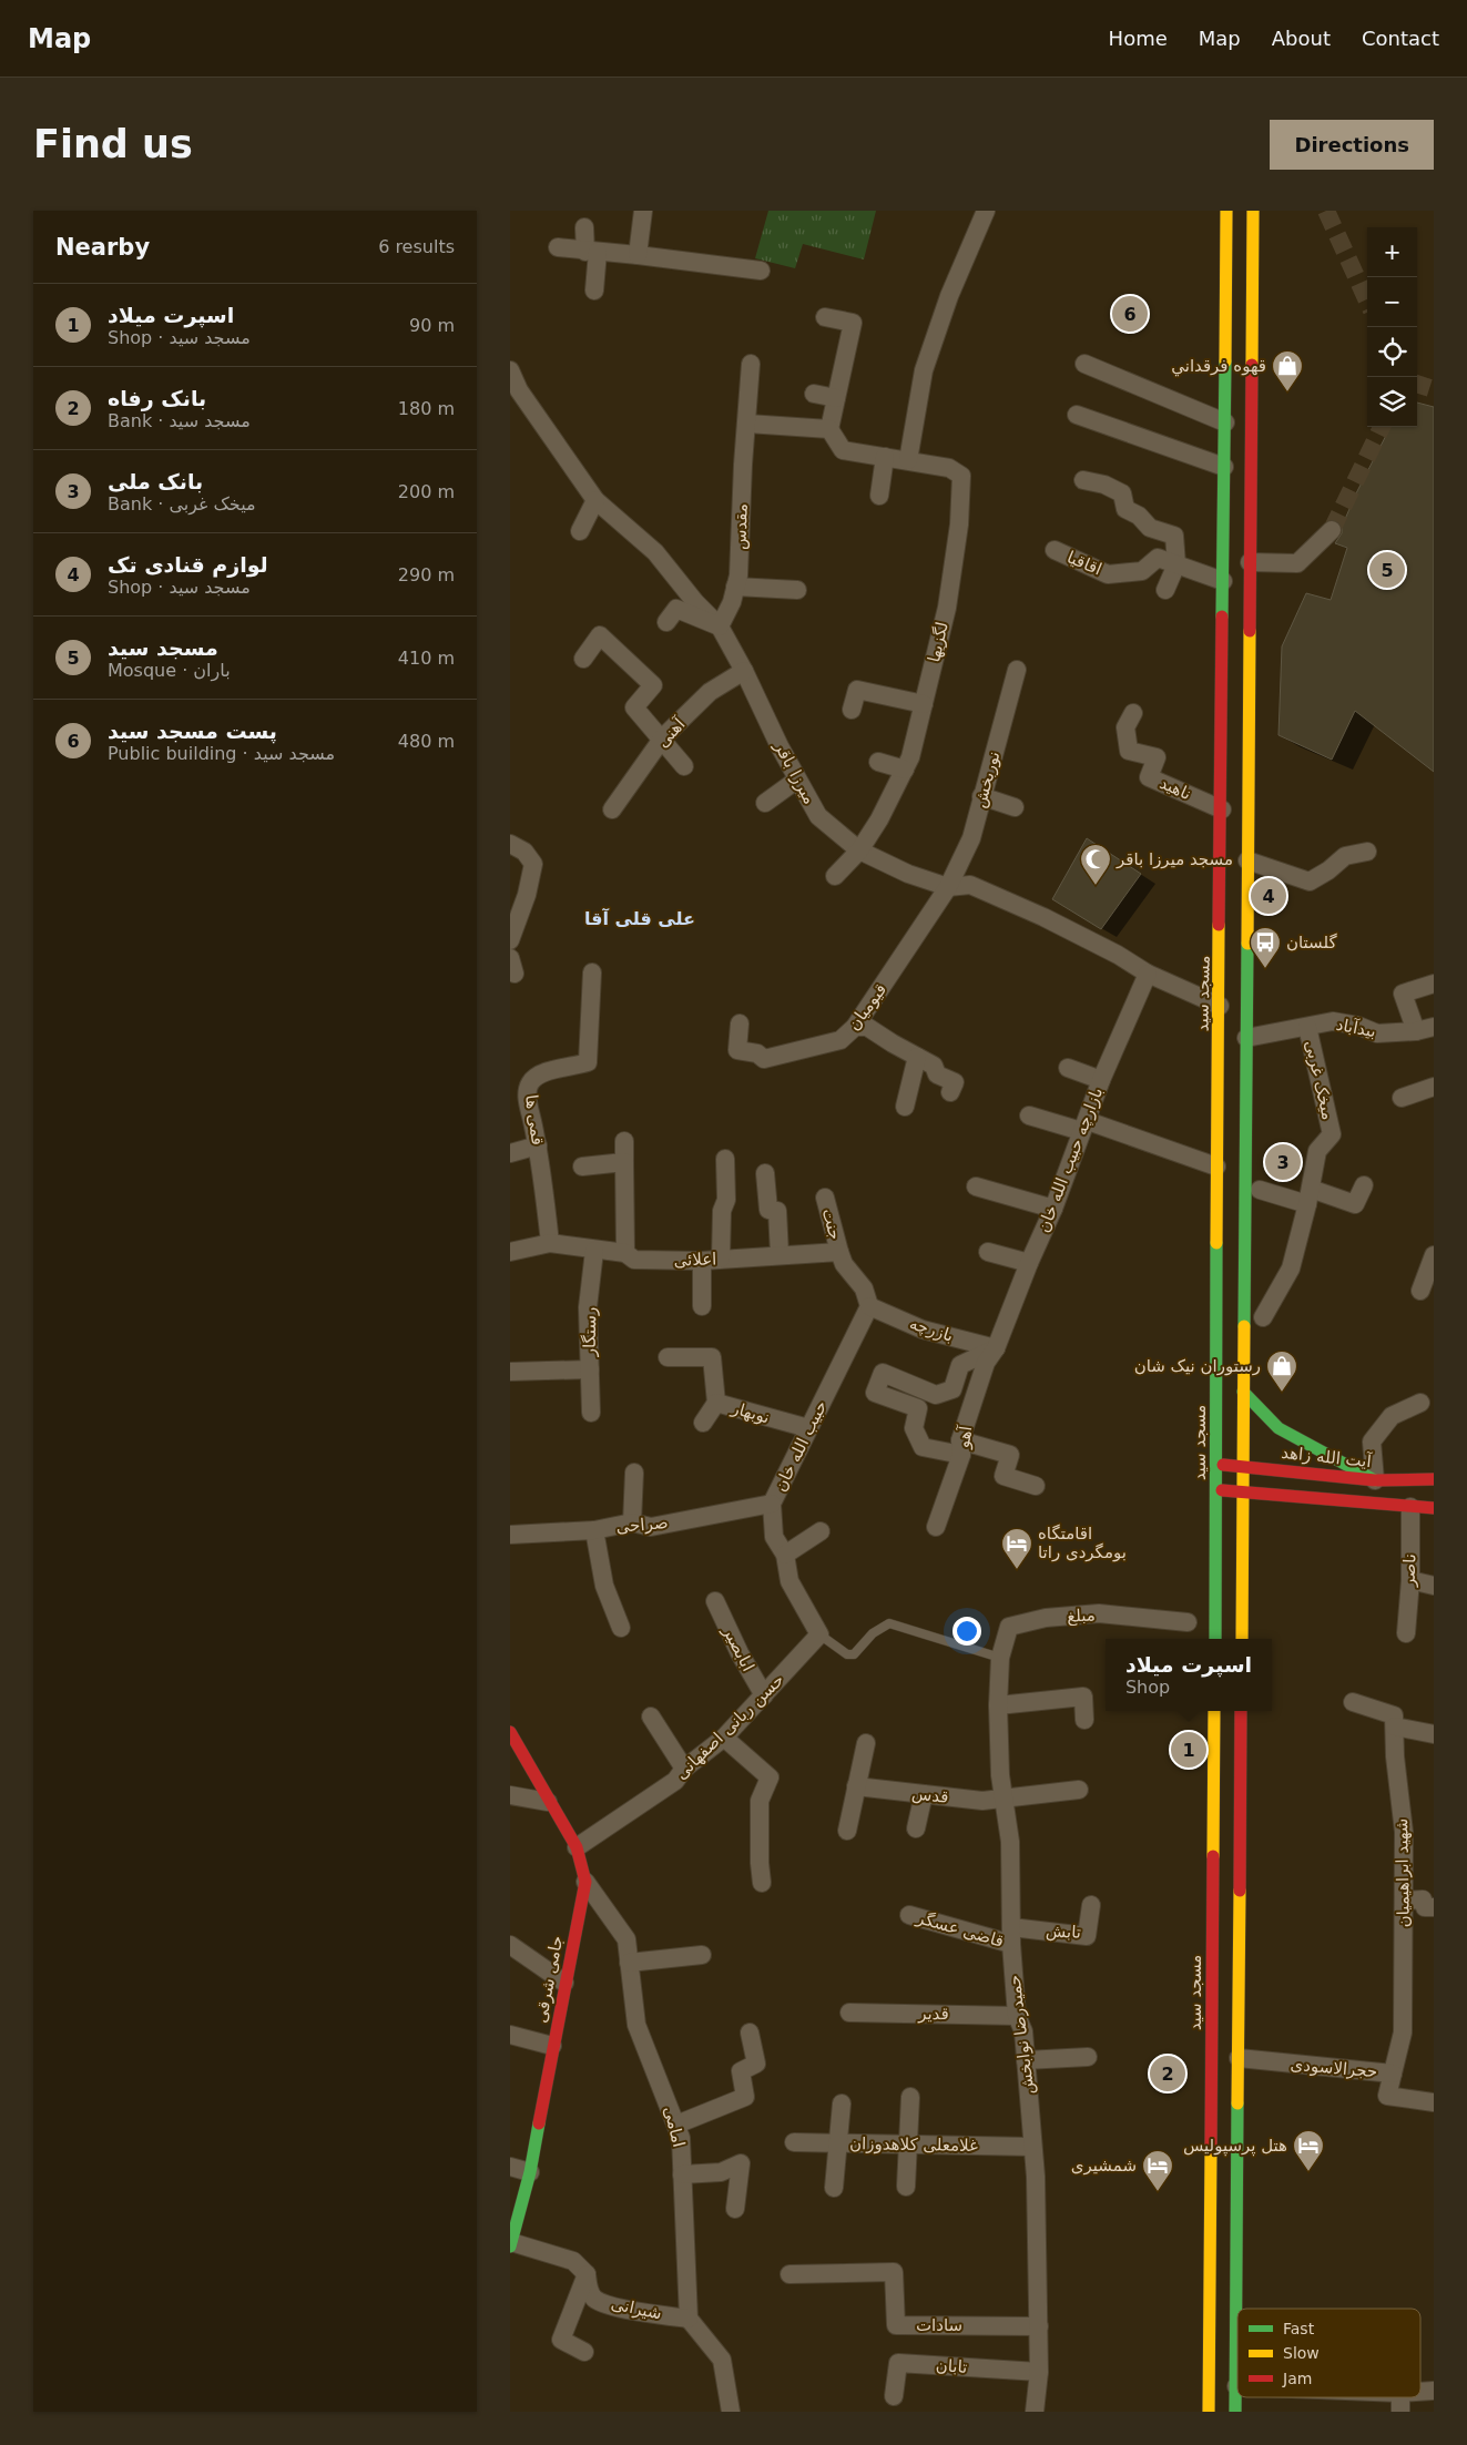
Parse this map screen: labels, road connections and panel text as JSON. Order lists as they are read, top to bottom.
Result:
{
  "streets": {
    "main road": ["مسجد سید", "آیت الله زاهد", "جامی شرقی"],
    "street": [
      "مقدس",
      "اقاقیا",
      "لگزیها",
      "آهنی",
      "میرزا باقر",
      "نوربخش",
      "ناهید",
      "قیومیان",
      "بیدآباد",
      "میخک غربی",
      "قمی ها",
      "بازارچه حبیب الله خان",
      "جنت",
      "اعلائی",
      "بازرچه",
      "رستگار",
      "نوبهار",
      "آهو",
      "حبیب الله خان",
      "صراحی",
      "ناصر",
      "مبلغ",
      "ابابصیر",
      "حسن ربانی اصفهانی",
      "قدس",
      "شهید ابراهیمیان",
      "قاضی عسگر",
      "تابش",
      "قدیر",
      "حمیدرضا نوابخش",
      "حجرالاسودی",
      "امامی",
      "غلامعلی کلاهدوزان",
      "شیرانی",
      "سادات",
      "تابان"
    ]
  },
  "crossings": [
    ["مقدس", "میرزا باقر"],
    ["اقاقیا", "مسجد سید"],
    ["لگزیها", "میرزا باقر"],
    ["آهنی", "میرزا باقر"],
    ["میرزا باقر", "نوربخش"],
    ["میرزا باقر", "مسجد سید"],
    ["میرزا باقر", "قیومیان"],
    ["میرزا باقر", "بازارچه حبیب الله خان"],
    ["نوربخش", "قیومیان"],
    ["ناهید", "مسجد سید"],
    ["مسجد سید", "بیدآباد"],
    ["مسجد سید", "آیت الله زاهد"],
    ["بیدآباد", "میخک غربی"],
    ["قمی ها", "اعلائی"],
    ["بازارچه حبیب الله خان", "بازرچه"],
    ["بازارچه حبیب الله خان", "آهو"],
    ["جنت", "اعلائی"],
    ["اعلائی", "رستگار"],
    ["بازرچه", "آهو"],
    ["بازرچه", "حبیب الله خان"],
    ["نوبهار", "حبیب الله خان"],
    ["حبیب الله خان", "صراحی"],
    ["حبیب الله خان", "حسن ربانی اصفهانی"],
    ["مبلغ", "حمیدرضا نوابخش"],
    ["ابابصیر", "حسن ربانی اصفهانی"],
    ["حسن ربانی اصفهانی", "جامی شرقی"],
    ["قدس", "حمیدرضا نوابخش"],
    ["شهید ابراهیمیان", "حجرالاسودی"],
    ["قاضی عسگر", "تابش"],
    ["قاضی عسگر", "حمیدرضا نوابخش"],
    ["تابش", "حمیدرضا نوابخش"],
    ["جامی شرقی", "امامی"],
    ["قدیر", "حمیدرضا نوابخش"],
    ["حمیدرضا نوابخش", "غلامعلی کلاهدوزان"],
    ["حمیدرضا نوابخش", "سادات"],
    ["حمیدرضا نوابخش", "تابان"],
    ["امامی", "شیرانی"]
  ],
  "districts": ["علی قلی آقا"],
  "places": {
    "shop": ["قهوه فرقداني", "رستوران نیک شان"],
    "mosque": ["مسجد میرزا باقر"],
    "bus stop": ["گلستان"],
    "hotel": ["اقامتگاه بومگردی راتا", "هتل پرسپولیس", "شمشیری"]
  },
  "legend": ["Fast", "Slow", "Jam"],
  "page": {
    "header": "Map",
    "nav": [
      "Home",
      "Map",
      "About",
      "Contact"
    ],
    "buttons": "Directions",
    "title": "Find us",
    "heading": ["Nearby", "6 results"],
    "map_buttons": ["+", "−"],
    "list": [
      {
        "mark": "1",
        "name": "اسپرت میلاد",
        "note": "Shop · مسجد سید",
        "value": "90 m"
      },
      {
        "mark": "2",
        "name": "بانک رفاه",
        "note": "Bank · مسجد سید",
        "value": "180 m"
      },
      {
        "mark": "3",
        "name": "بانک ملی",
        "note": "Bank · میخک غربی",
        "value": "200 m"
      },
      {
        "mark": "4",
        "name": "لوازم قنادی تک",
        "note": "Shop · مسجد سید",
        "value": "290 m"
      },
      {
        "mark": "5",
        "name": "مسجد سید",
        "note": "Mosque · باران",
        "value": "410 m"
      },
      {
        "mark": "6",
        "name": "پست مسجد سید",
        "note": "Public building · مسجد سید",
        "value": "480 m"
      }
    ],
    "pins": [
      "6",
      "5",
      "4",
      "3",
      "1",
      "2"
    ],
    "popup": ["اسپرت میلاد", "Shop"]
  }
}
